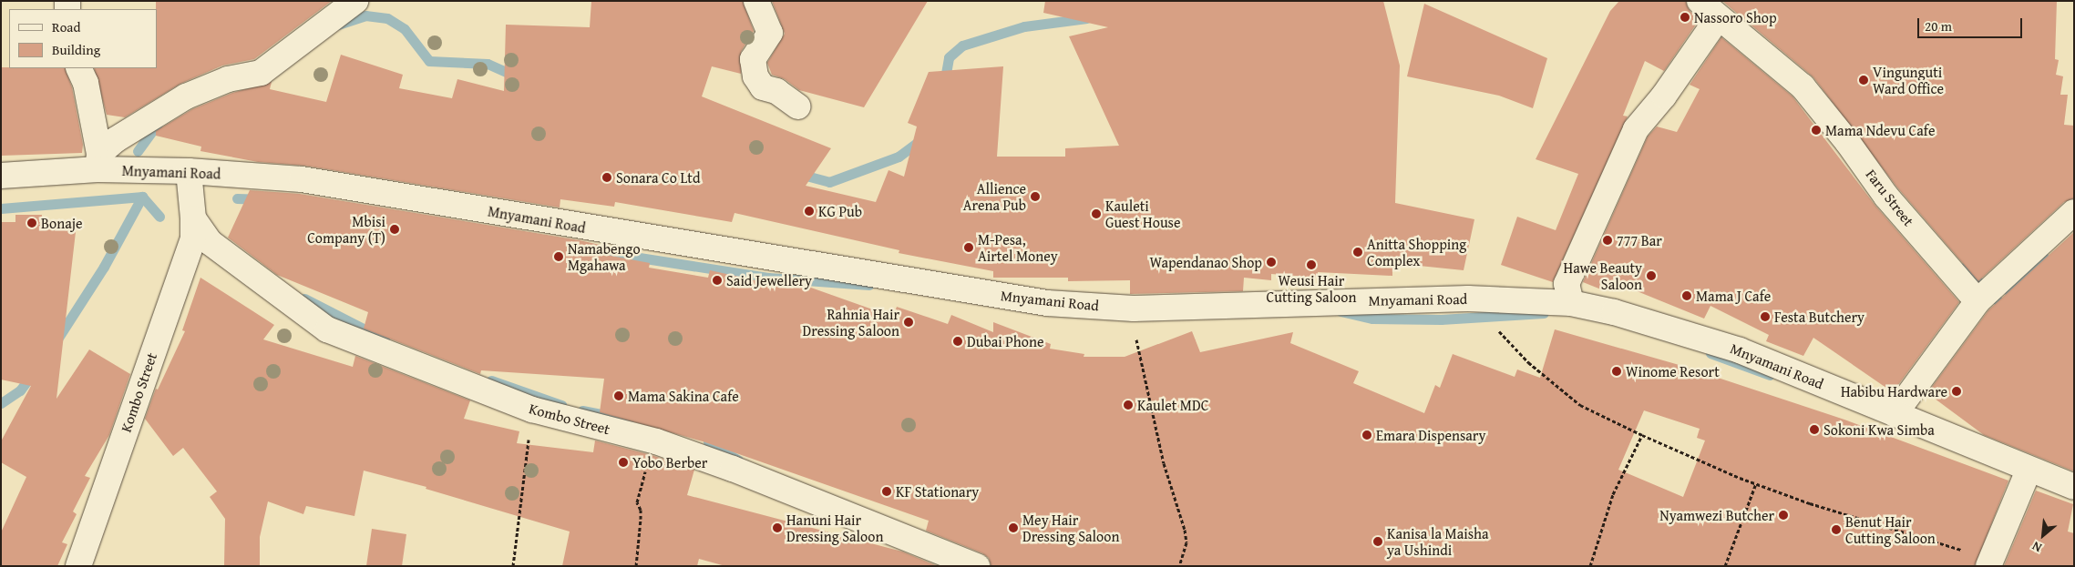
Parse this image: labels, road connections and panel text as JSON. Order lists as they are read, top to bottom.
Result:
{
  "streets": {
    "street": ["Mnyamani Road", "Faru Street", "Kombo Street"]
  },
  "crossings": [
    ["Mnyamani Road", "Kombo Street"]
  ],
  "places": [
    "Nassoro Shop",
    "Vingunguti Ward Office",
    "Mama Ndevu Cafe",
    "Sonara Co Ltd",
    "Allience Arena Pub",
    "KG Pub",
    "Kauleti Guest House",
    "Bonaje",
    "Mbisi Company (T)",
    "777 Bar",
    "M-Pesa, Airtel Money",
    "Anitta Shopping Complex",
    "Namabengo Mgahawa",
    "Wapendanao Shop",
    "Weusi Hair Cutting Saloon",
    "Hawe Beauty Saloon",
    "Said Jewellery",
    "Mama J Cafe",
    "Festa Butchery",
    "Rahnia Hair Dressing Saloon",
    "Dubai Phone",
    "Winome Resort",
    "Habibu Hardware",
    "Mama Sakina Cafe",
    "Kaulet MDC",
    "Sokoni Kwa Simba",
    "Emara Dispensary",
    "Yobo Berber",
    "KF Stationary",
    "Nyamwezi Butcher",
    "Hanuni Hair Dressing Saloon",
    "Mey Hair Dressing Saloon",
    "Benut Hair Cutting Saloon",
    "Kanisa la Maisha ya Ushindi"
  ],
  "legend": ["Road", "Building"],
  "scale_bar": "20 m",
  "north": "bottom left"
}
